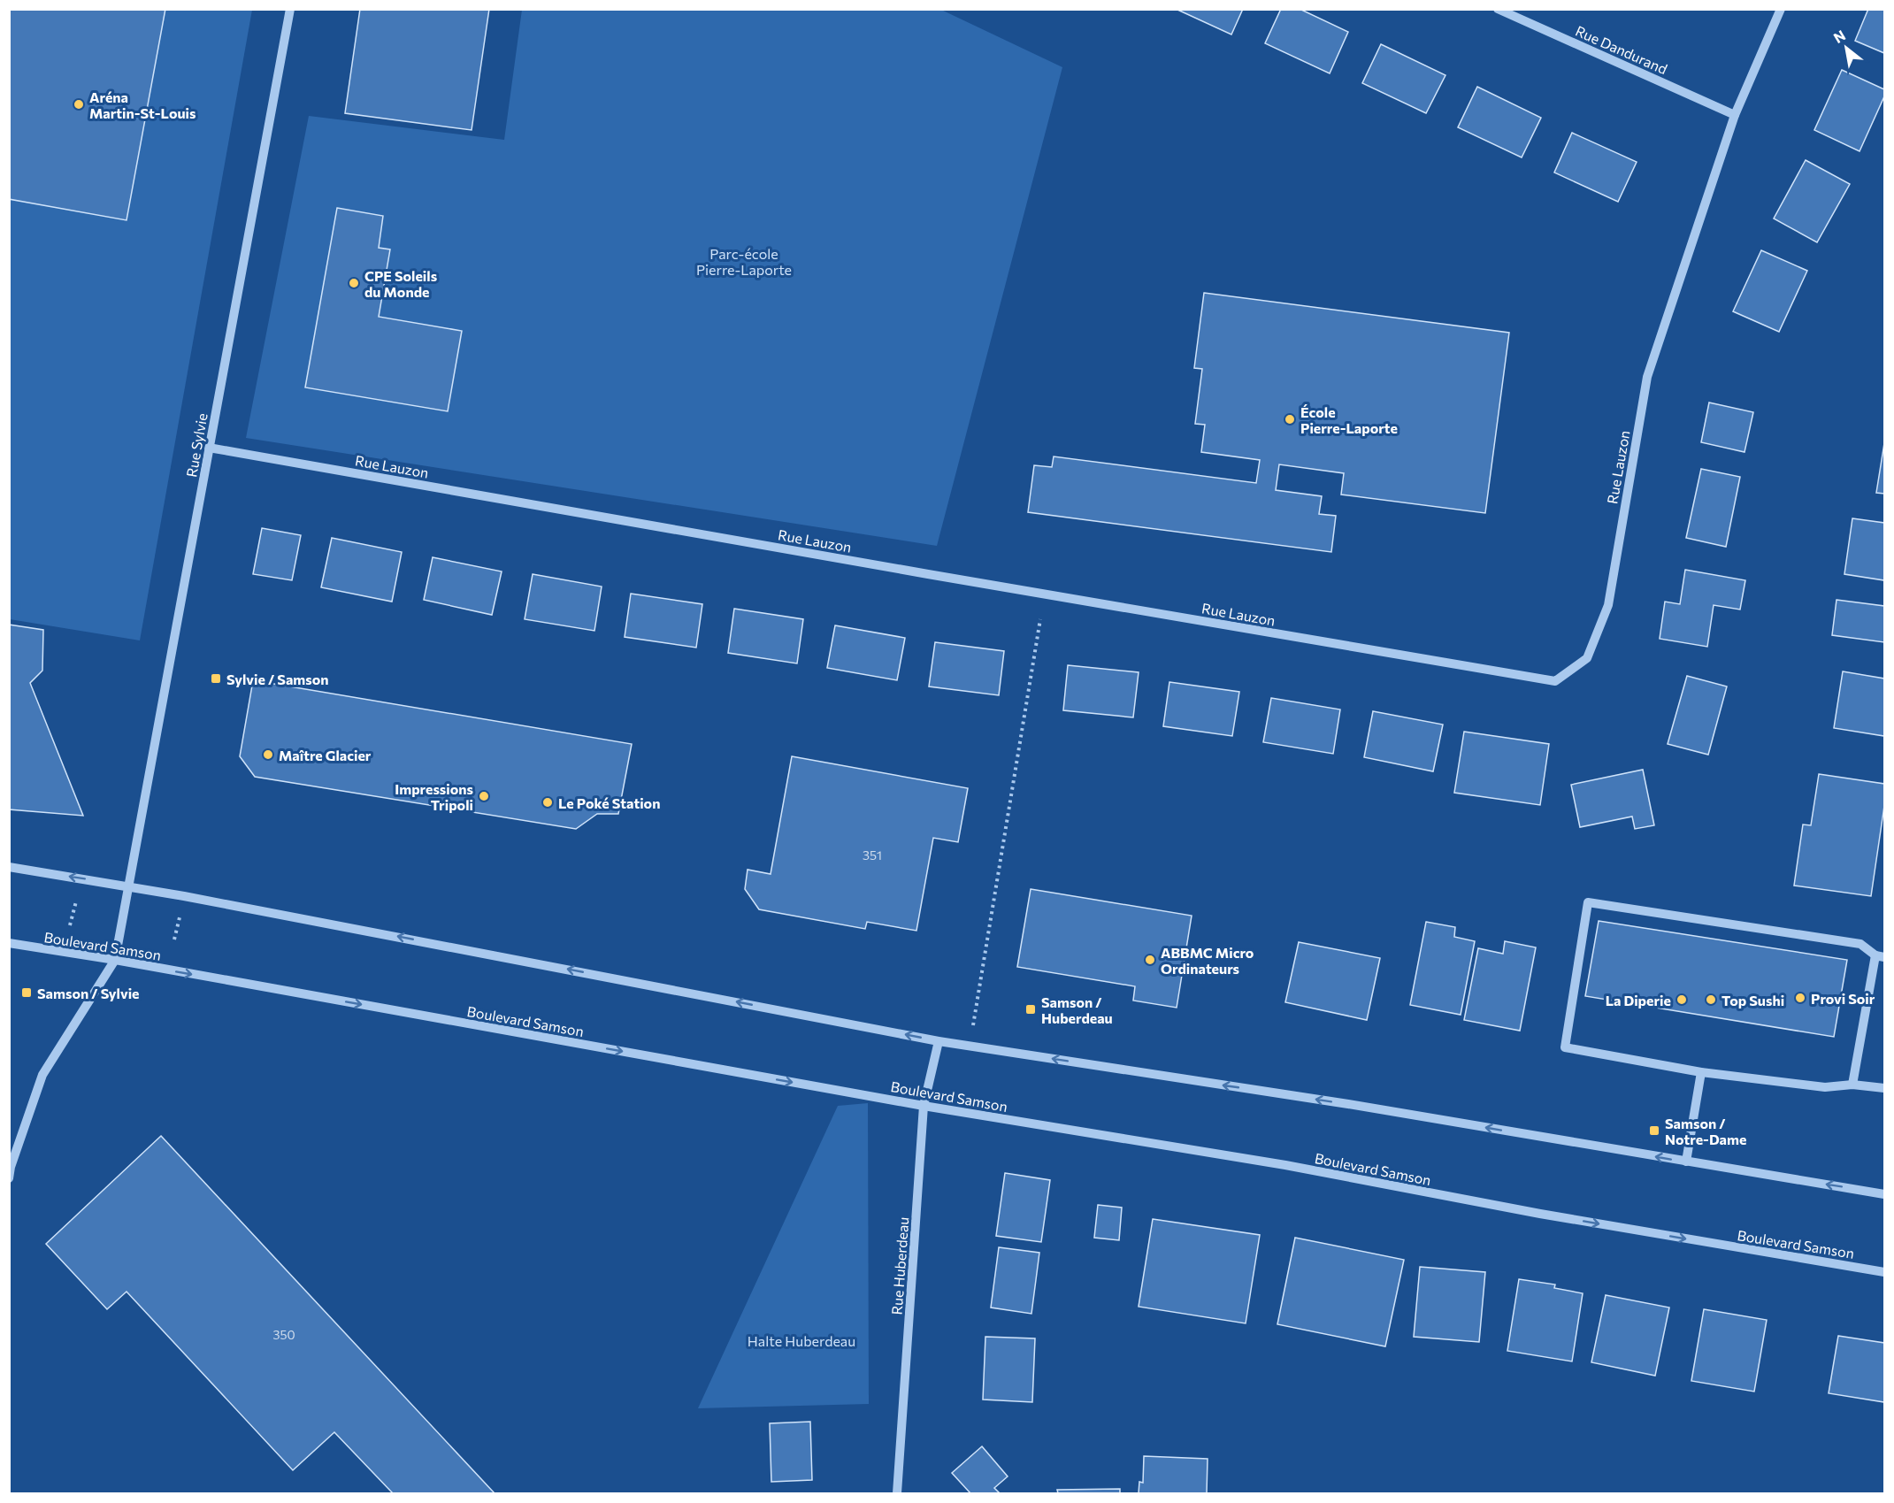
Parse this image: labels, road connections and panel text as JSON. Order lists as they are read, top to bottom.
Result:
{
  "streets": {
    "street": [
      "Rue Dandurand",
      "Rue Sylvie",
      "Rue Lauzon",
      "Boulevard Samson",
      "Rue Huberdeau"
    ]
  },
  "crossings": [
    ["Rue Dandurand", "Rue Lauzon"],
    ["Rue Sylvie", "Rue Lauzon"],
    ["Rue Sylvie", "Boulevard Samson"],
    ["Boulevard Samson", "Rue Huberdeau"]
  ],
  "parks": ["Parc-école Pierre-Laporte", "Halte Huberdeau"],
  "places": {
    "other": [
      "Aréna Martin-St-Louis",
      "CPE Soleils du Monde",
      "École Pierre-Laporte",
      "Maître Glacier",
      "Impressions Tripoli",
      "Le Poké Station",
      "ABBMC Micro Ordinateurs",
      "Provi Soir",
      "La Diperie",
      "Top Sushi"
    ],
    "transit": [
      "Sylvie / Samson",
      "Samson / Sylvie",
      "Samson / Huberdeau",
      "Samson / Notre-Dame"
    ]
  },
  "house_numbers": ["351", "350"],
  "north": "top left"
}
